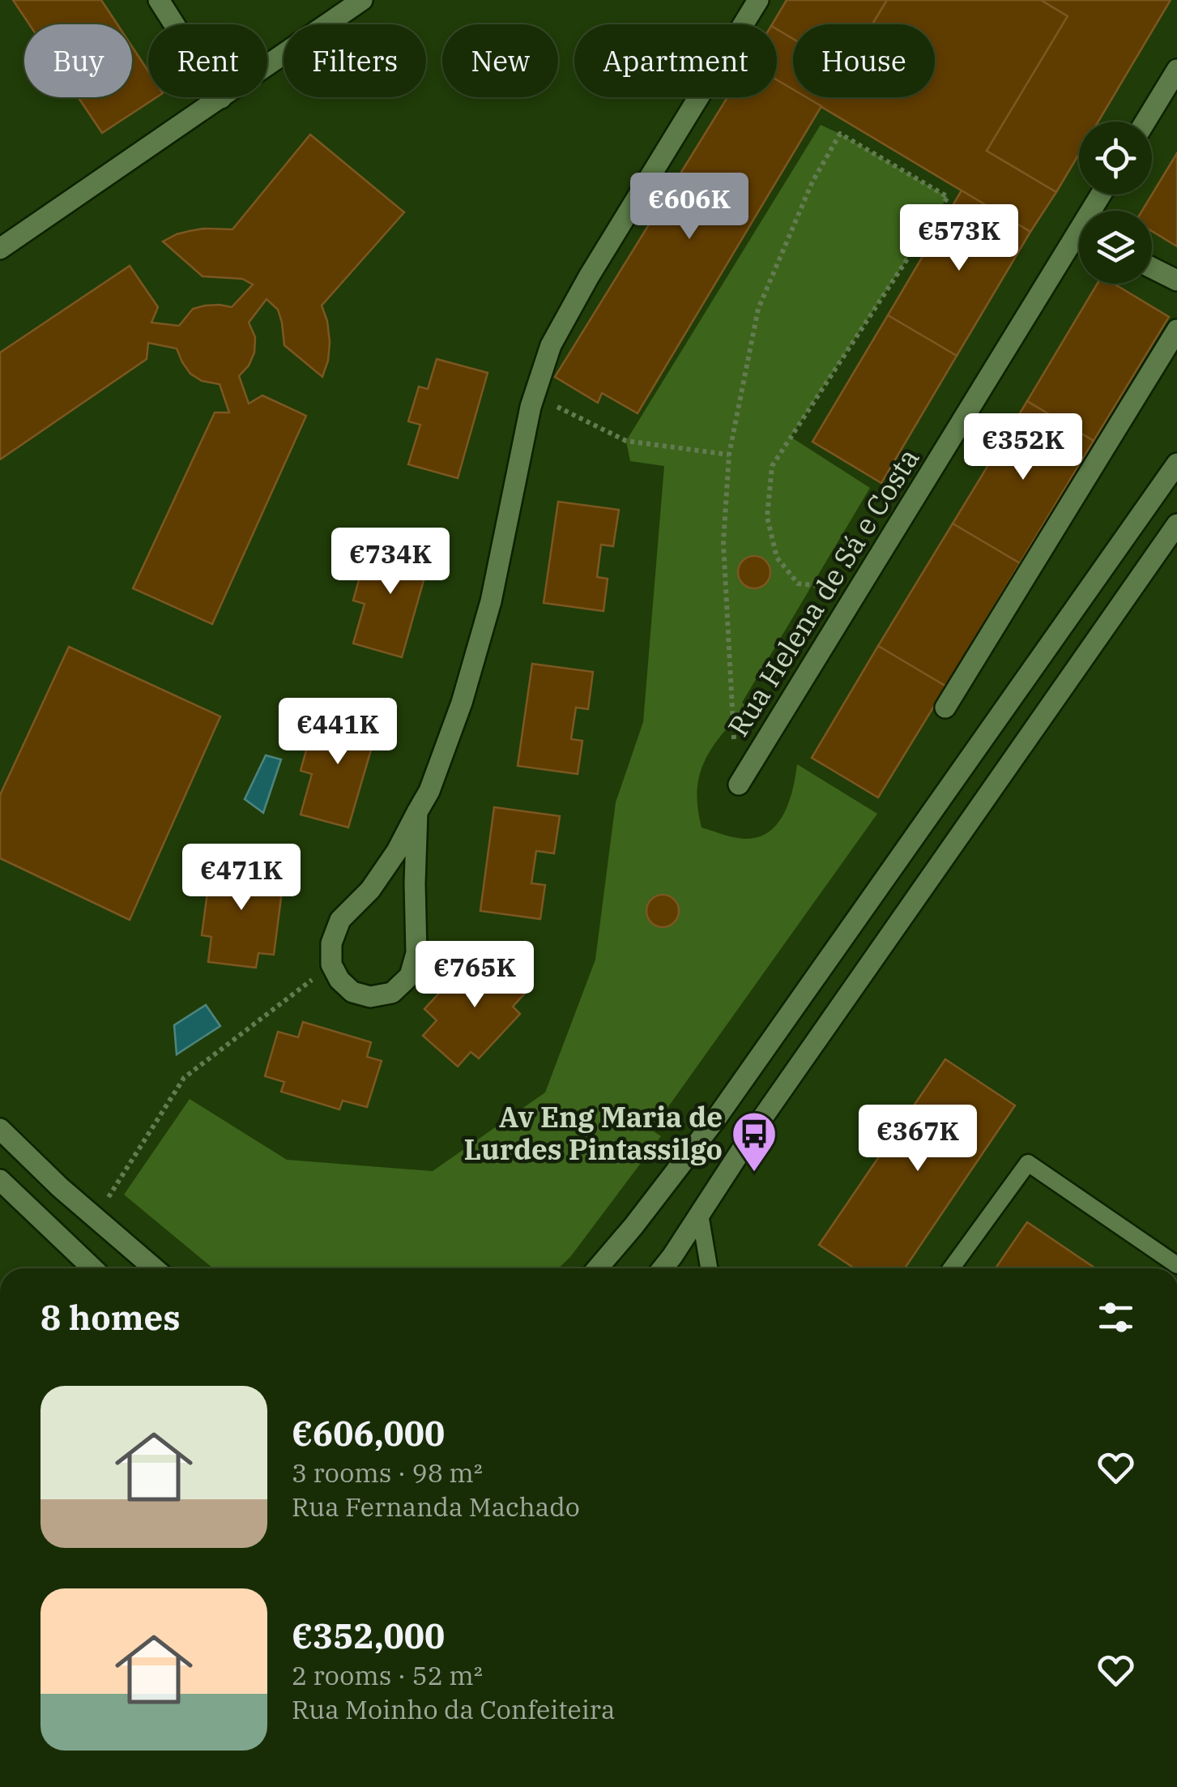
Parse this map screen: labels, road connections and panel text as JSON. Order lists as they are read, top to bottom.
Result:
{
  "streets": {
    "street": ["Rua Helena de Sá e Costa"]
  },
  "places": {
    "bus stop": ["Av Eng Maria de Lurdes Pintassilgo"]
  },
  "page": {
    "chip": [
      "Buy",
      "Rent",
      "Filters",
      "New",
      "Apartment",
      "House"
    ],
    "price": [
      "€606K",
      "€573K",
      "€352K",
      "€734K",
      "€441K",
      "€471K",
      "€765K",
      "€367K"
    ],
    "heading": "8 homes",
    "list": [
      {
        "name": "€606,000",
        "note": "3 rooms · 98 m² · Rua Fernanda Machado"
      },
      {
        "name": "€352,000",
        "note": "2 rooms · 52 m² · Rua Moinho da Confeiteira"
      }
    ]
  }
}
